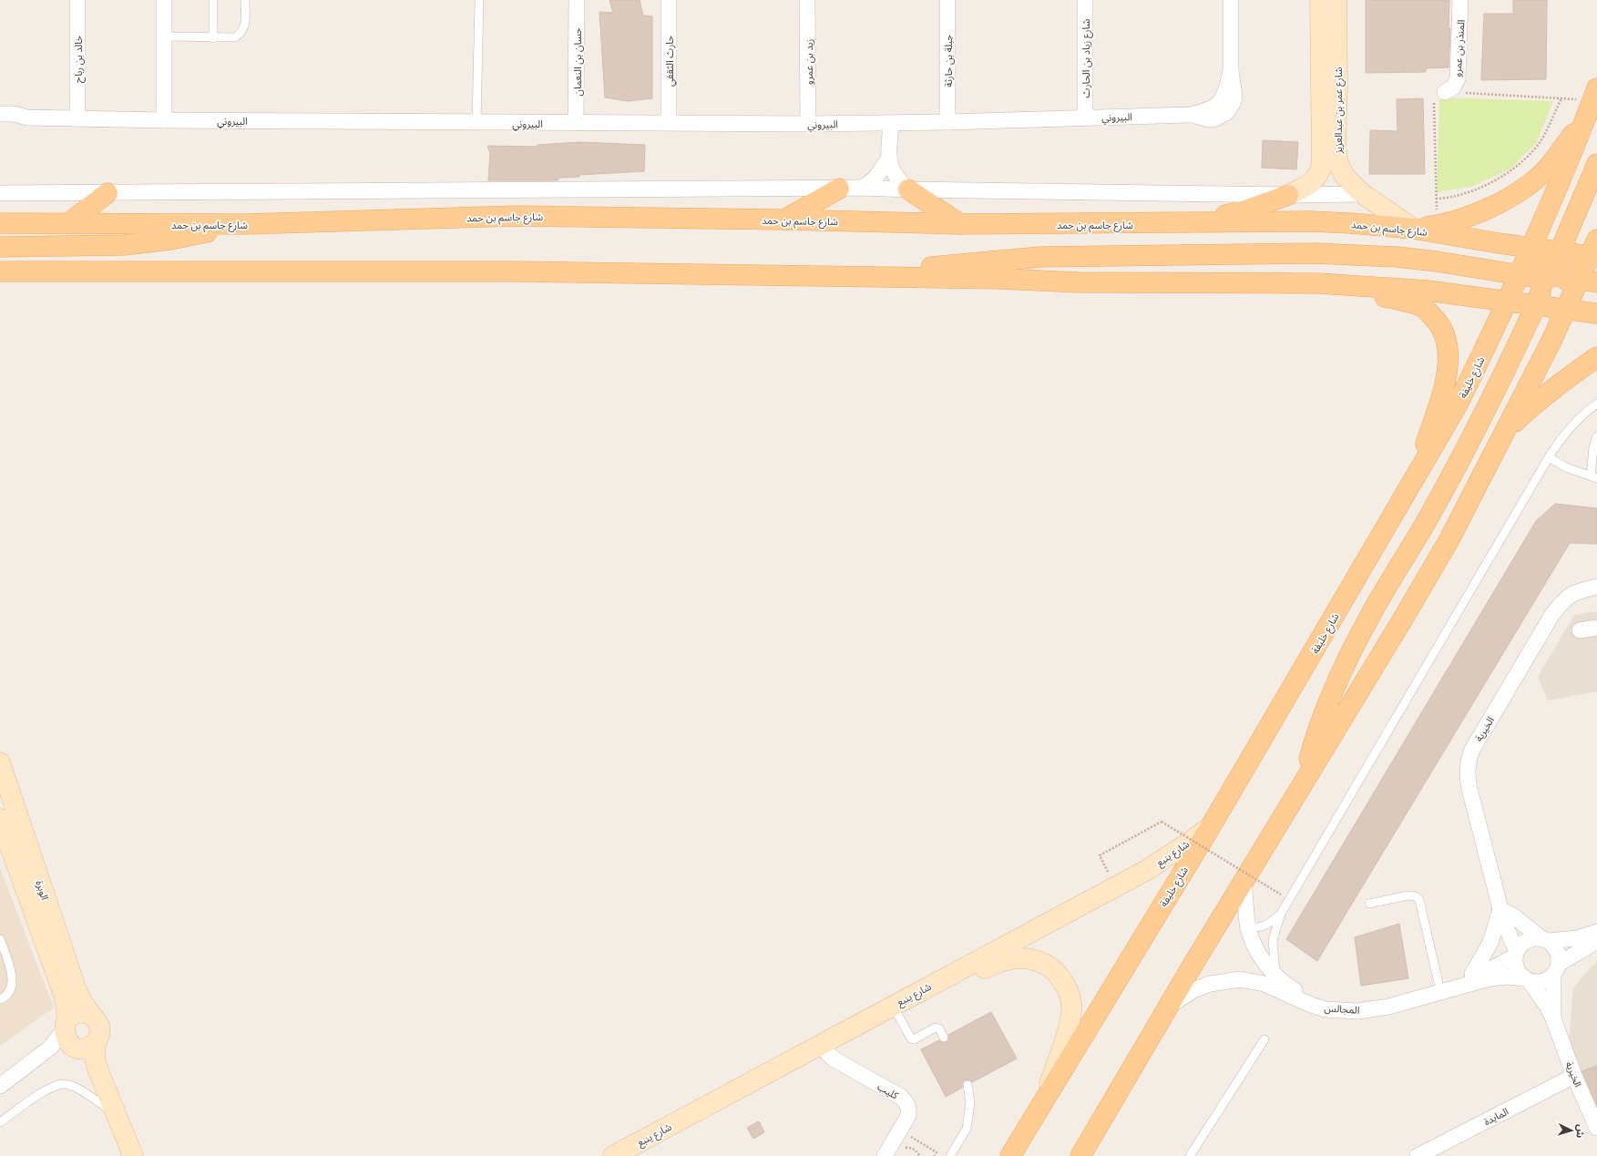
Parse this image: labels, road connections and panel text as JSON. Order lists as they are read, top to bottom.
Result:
{
  "streets": {
    "main road": ["شارع جاسم بن حمد", "شارع خليفة"],
    "street": [
      "المنذر بن عمرو",
      "شارع زياد بن الحارث",
      "خالد بن رباح",
      "حارث الثقفي",
      "جبلة بن حارثة",
      "حسان بن النعمان",
      "زيد بن عمرو",
      "شارع عمر بن عبدالعزيز",
      "البيروني",
      "الخيرية",
      "شارع ينبع",
      "الوبرة",
      "المجالس",
      "كليب",
      "المايدة"
    ]
  },
  "crossings": [
    ["شارع زياد بن الحارث", "البيروني"],
    ["خالد بن رباح", "البيروني"],
    ["حارث الثقفي", "البيروني"],
    ["جبلة بن حارثة", "البيروني"],
    ["حسان بن النعمان", "البيروني"],
    ["زيد بن عمرو", "البيروني"],
    ["شارع عمر بن عبدالعزيز", "شارع جاسم بن حمد"],
    ["شارع جاسم بن حمد", "شارع خليفة"],
    ["شارع خليفة", "شارع ينبع"],
    ["الخيرية", "المجالس"],
    ["الخيرية", "المايدة"],
    ["شارع ينبع", "كليب"]
  ],
  "north": "right"
}
